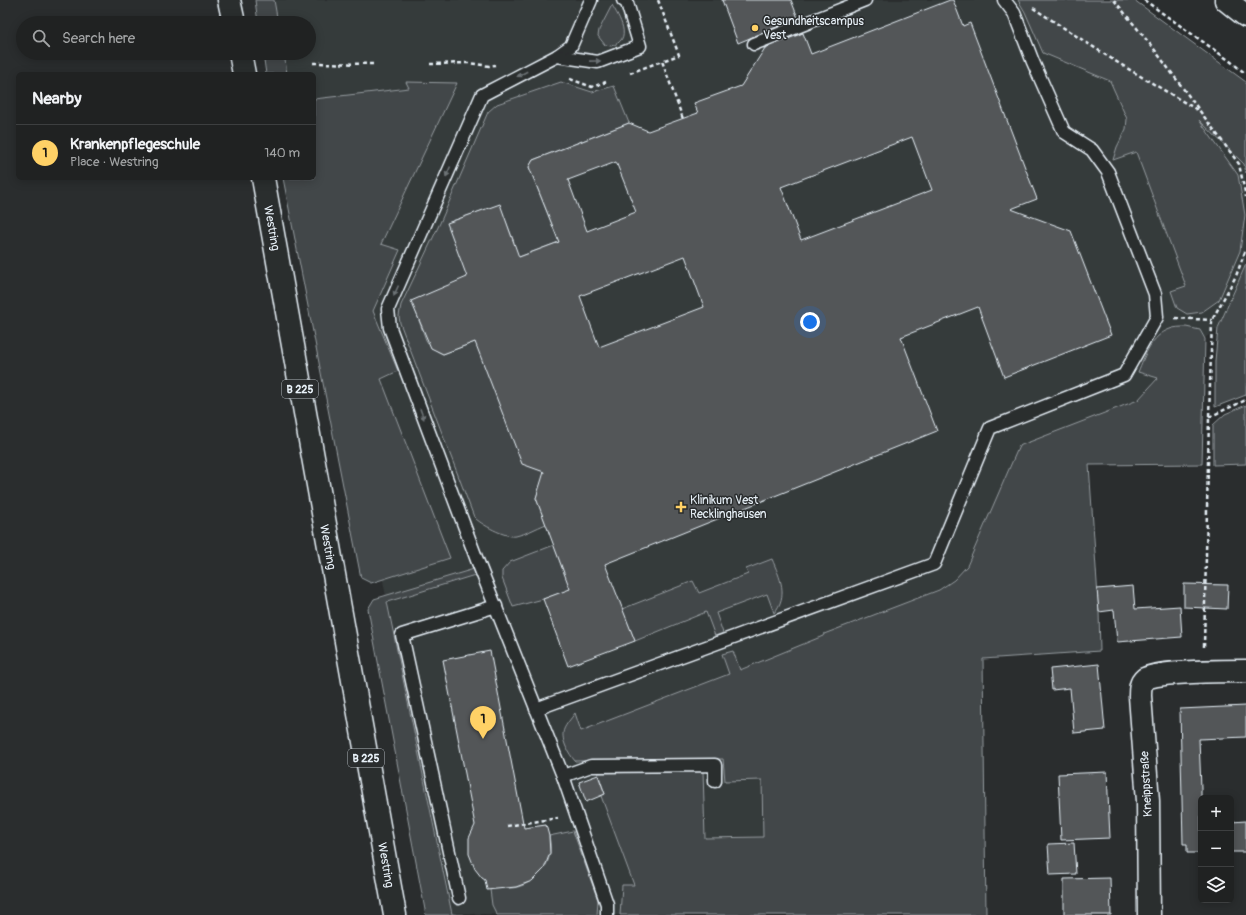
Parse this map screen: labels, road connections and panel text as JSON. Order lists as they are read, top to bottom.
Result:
{
  "streets": {
    "main road": ["Westring", "B 225", "Kneippstraße"]
  },
  "places": {
    "other": ["Gesundheitscampus Vest"],
    "health": ["Klinikum Vest Recklinghausen"]
  },
  "page": {
    "search": "Search here",
    "heading": "Nearby",
    "list": [
      {
        "mark": "1",
        "name": "Krankenpflegeschule",
        "note": "Place · Westring",
        "value": "140 m"
      }
    ],
    "pins": "1",
    "map_buttons": ["+", "−"]
  }
}
